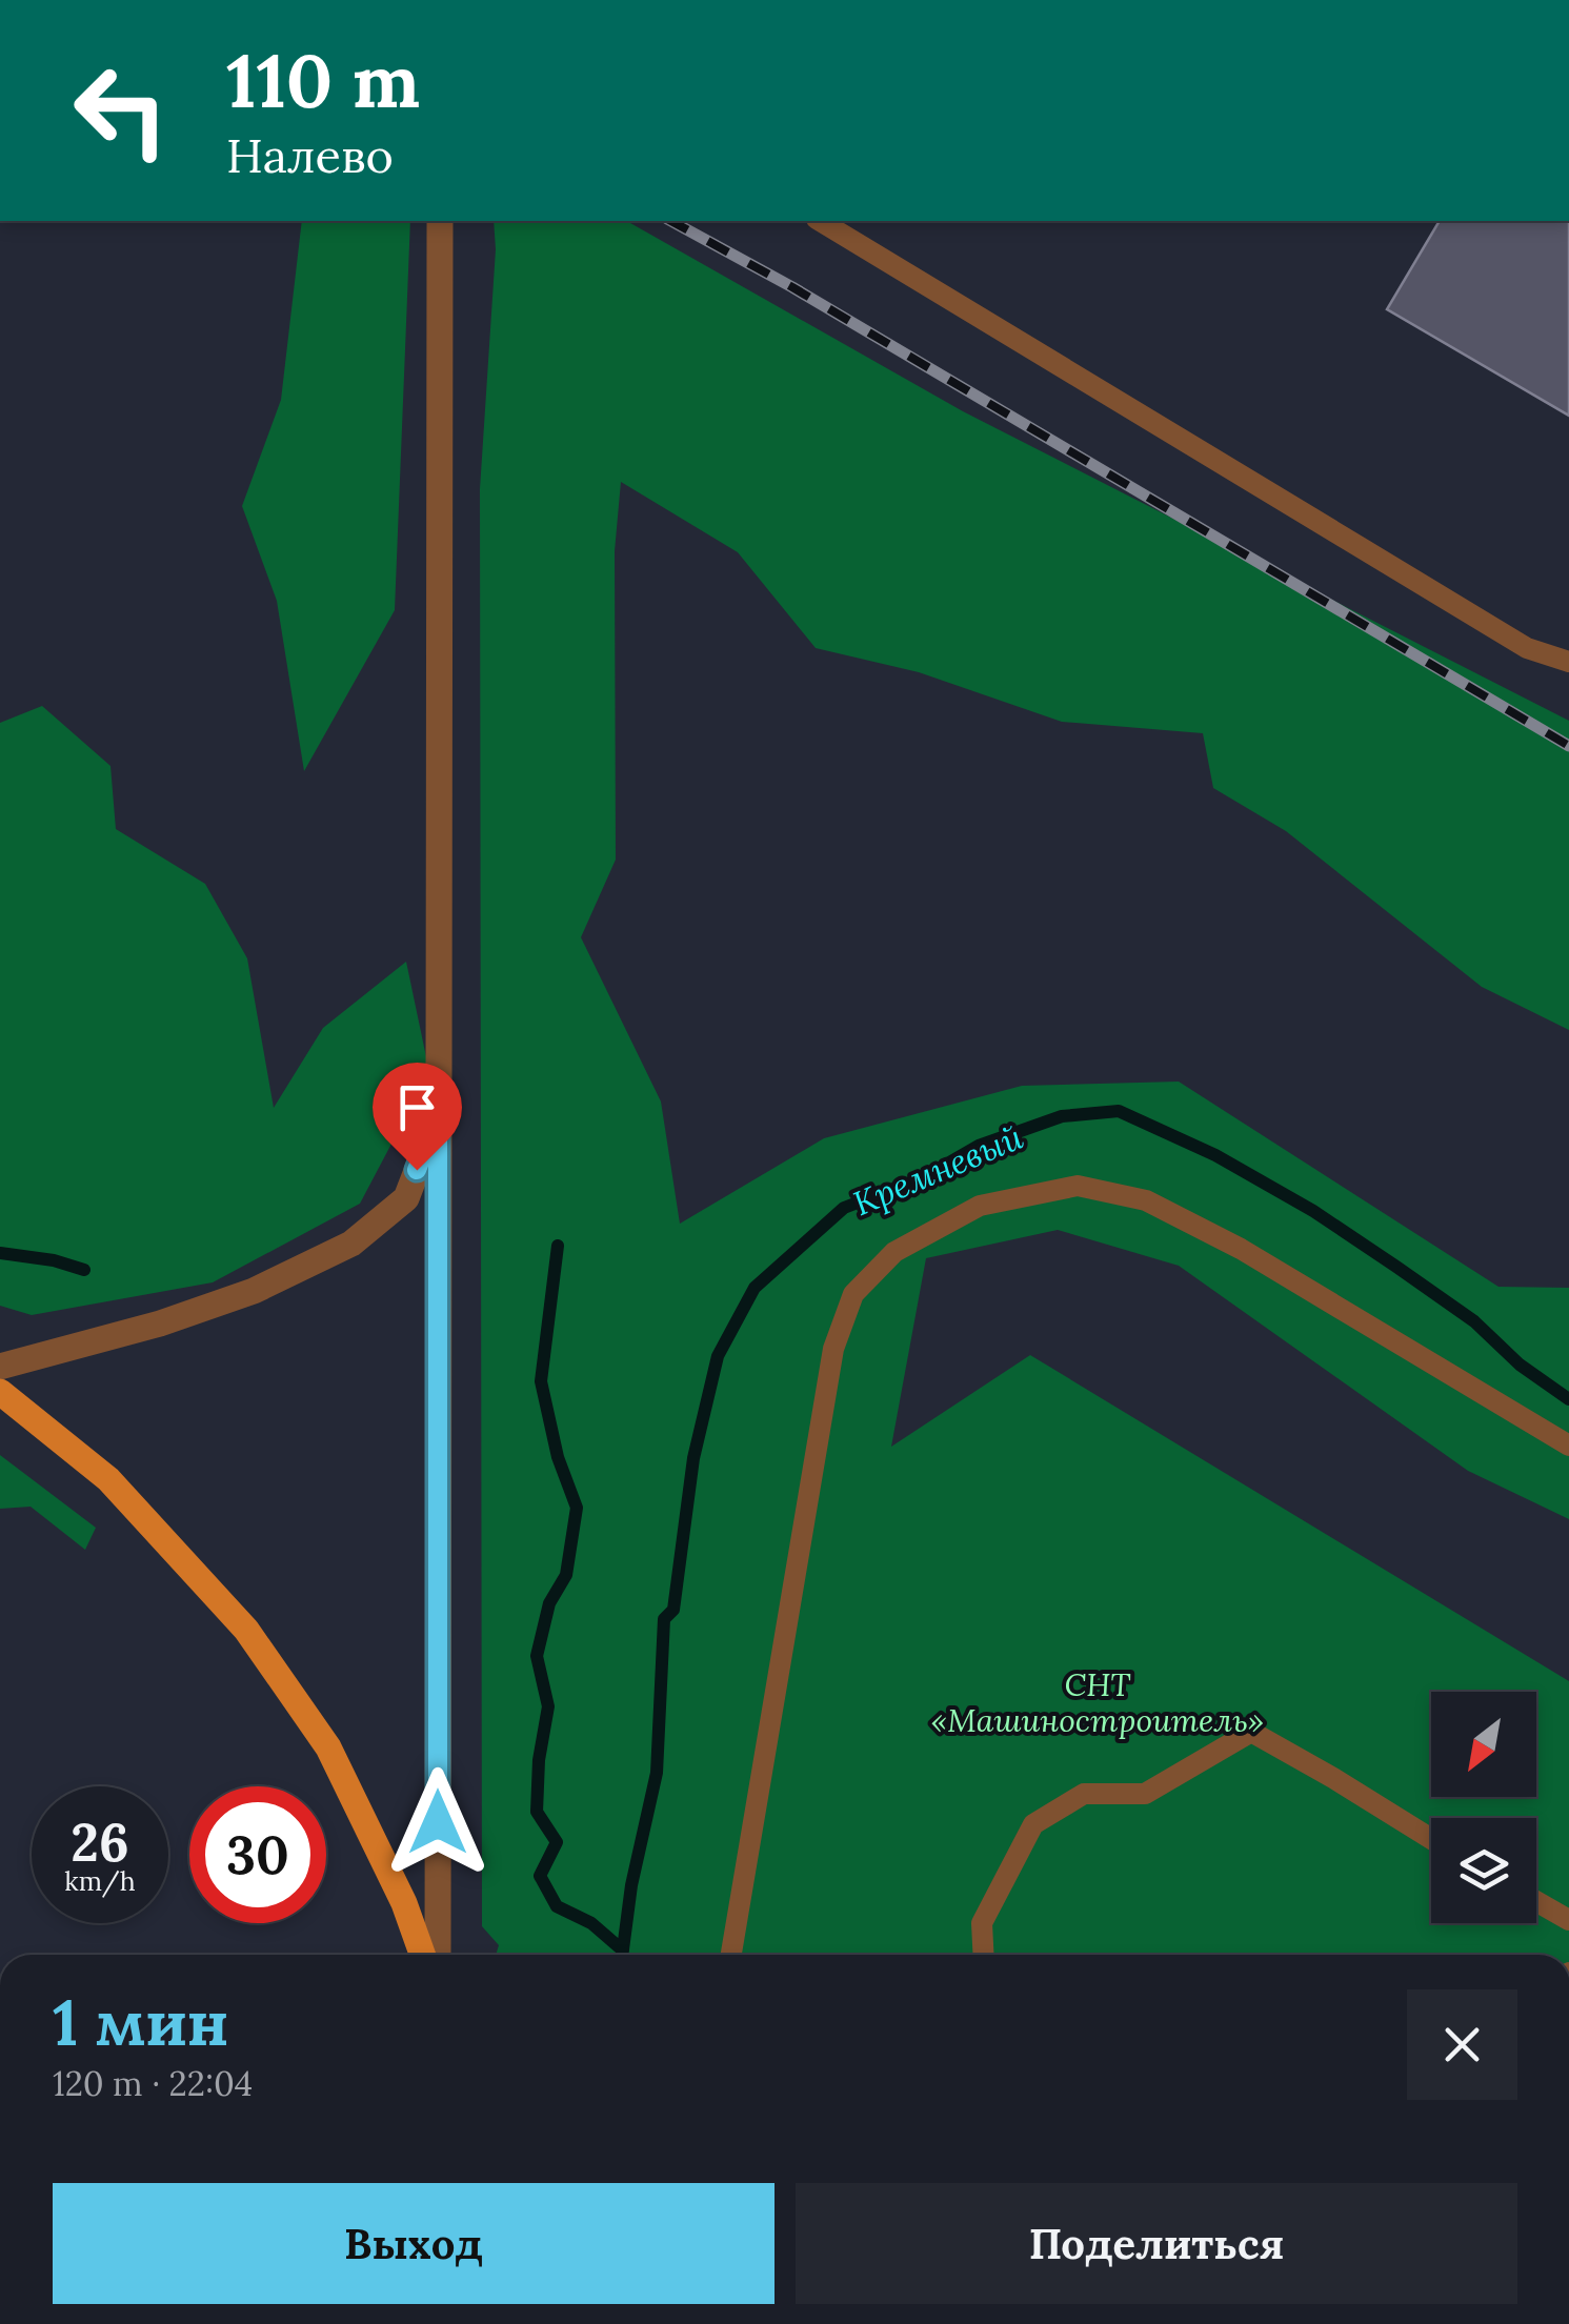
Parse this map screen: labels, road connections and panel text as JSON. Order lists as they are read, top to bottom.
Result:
{
  "water": ["Кремневый"],
  "parks": ["СНТ «Машиностроитель»"],
  "north": "bottom left",
  "page": {
    "turn": ["110 m", "Налево"],
    "speed": "26 km/h",
    "limit": "30",
    "heading": ["1 мин", "120 m · 22:04"],
    "buttons": ["Выход", "Поделиться"]
  }
}
